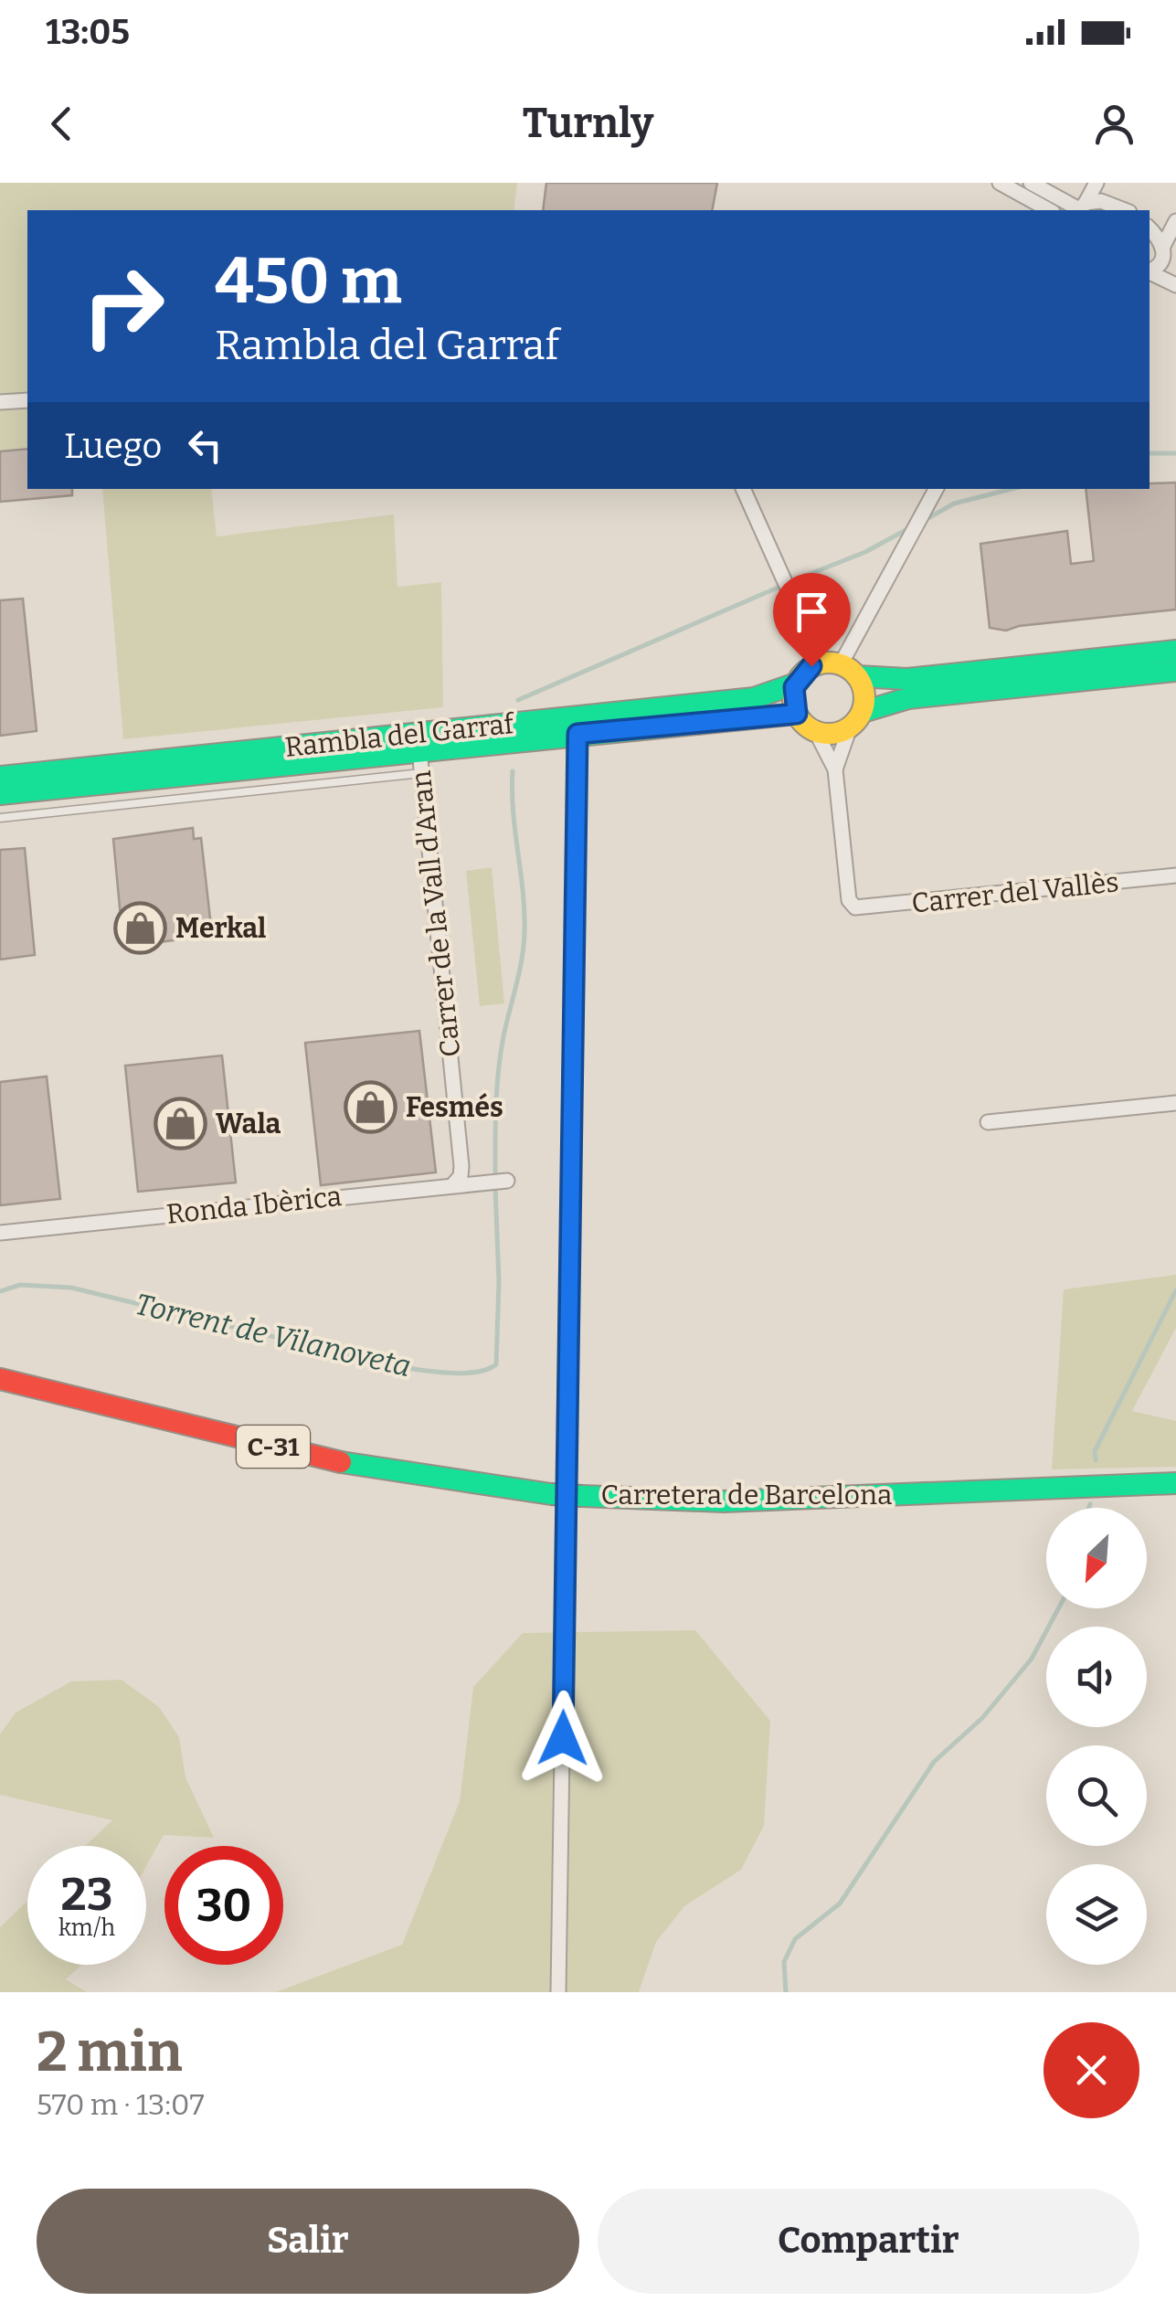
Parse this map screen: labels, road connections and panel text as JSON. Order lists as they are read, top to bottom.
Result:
{
  "streets": {
    "main road": ["Rambla del Garraf", "C-31", "Carretera de Barcelona"],
    "street": ["Carrer del Vallès", "Carrer de la Vall d'Aran", "Ronda Ibèrica"]
  },
  "crossings": [
    ["Rambla del Garraf", "Carrer de la Vall d'Aran"],
    ["Carrer de la Vall d'Aran", "Ronda Ibèrica"]
  ],
  "water": ["Torrent de Vilanoveta"],
  "places": {
    "shop": ["Merkal", "Fesmés", "Wala"]
  },
  "north": "bottom left",
  "page": {
    "status": "13:05",
    "header": "Turnly",
    "turn": ["450 m", "Rambla del Garraf"],
    "then": "Luego",
    "speed": "23 km/h",
    "limit": "30",
    "heading": ["2 min", "570 m · 13:07"],
    "buttons": ["Salir", "Compartir"]
  }
}
